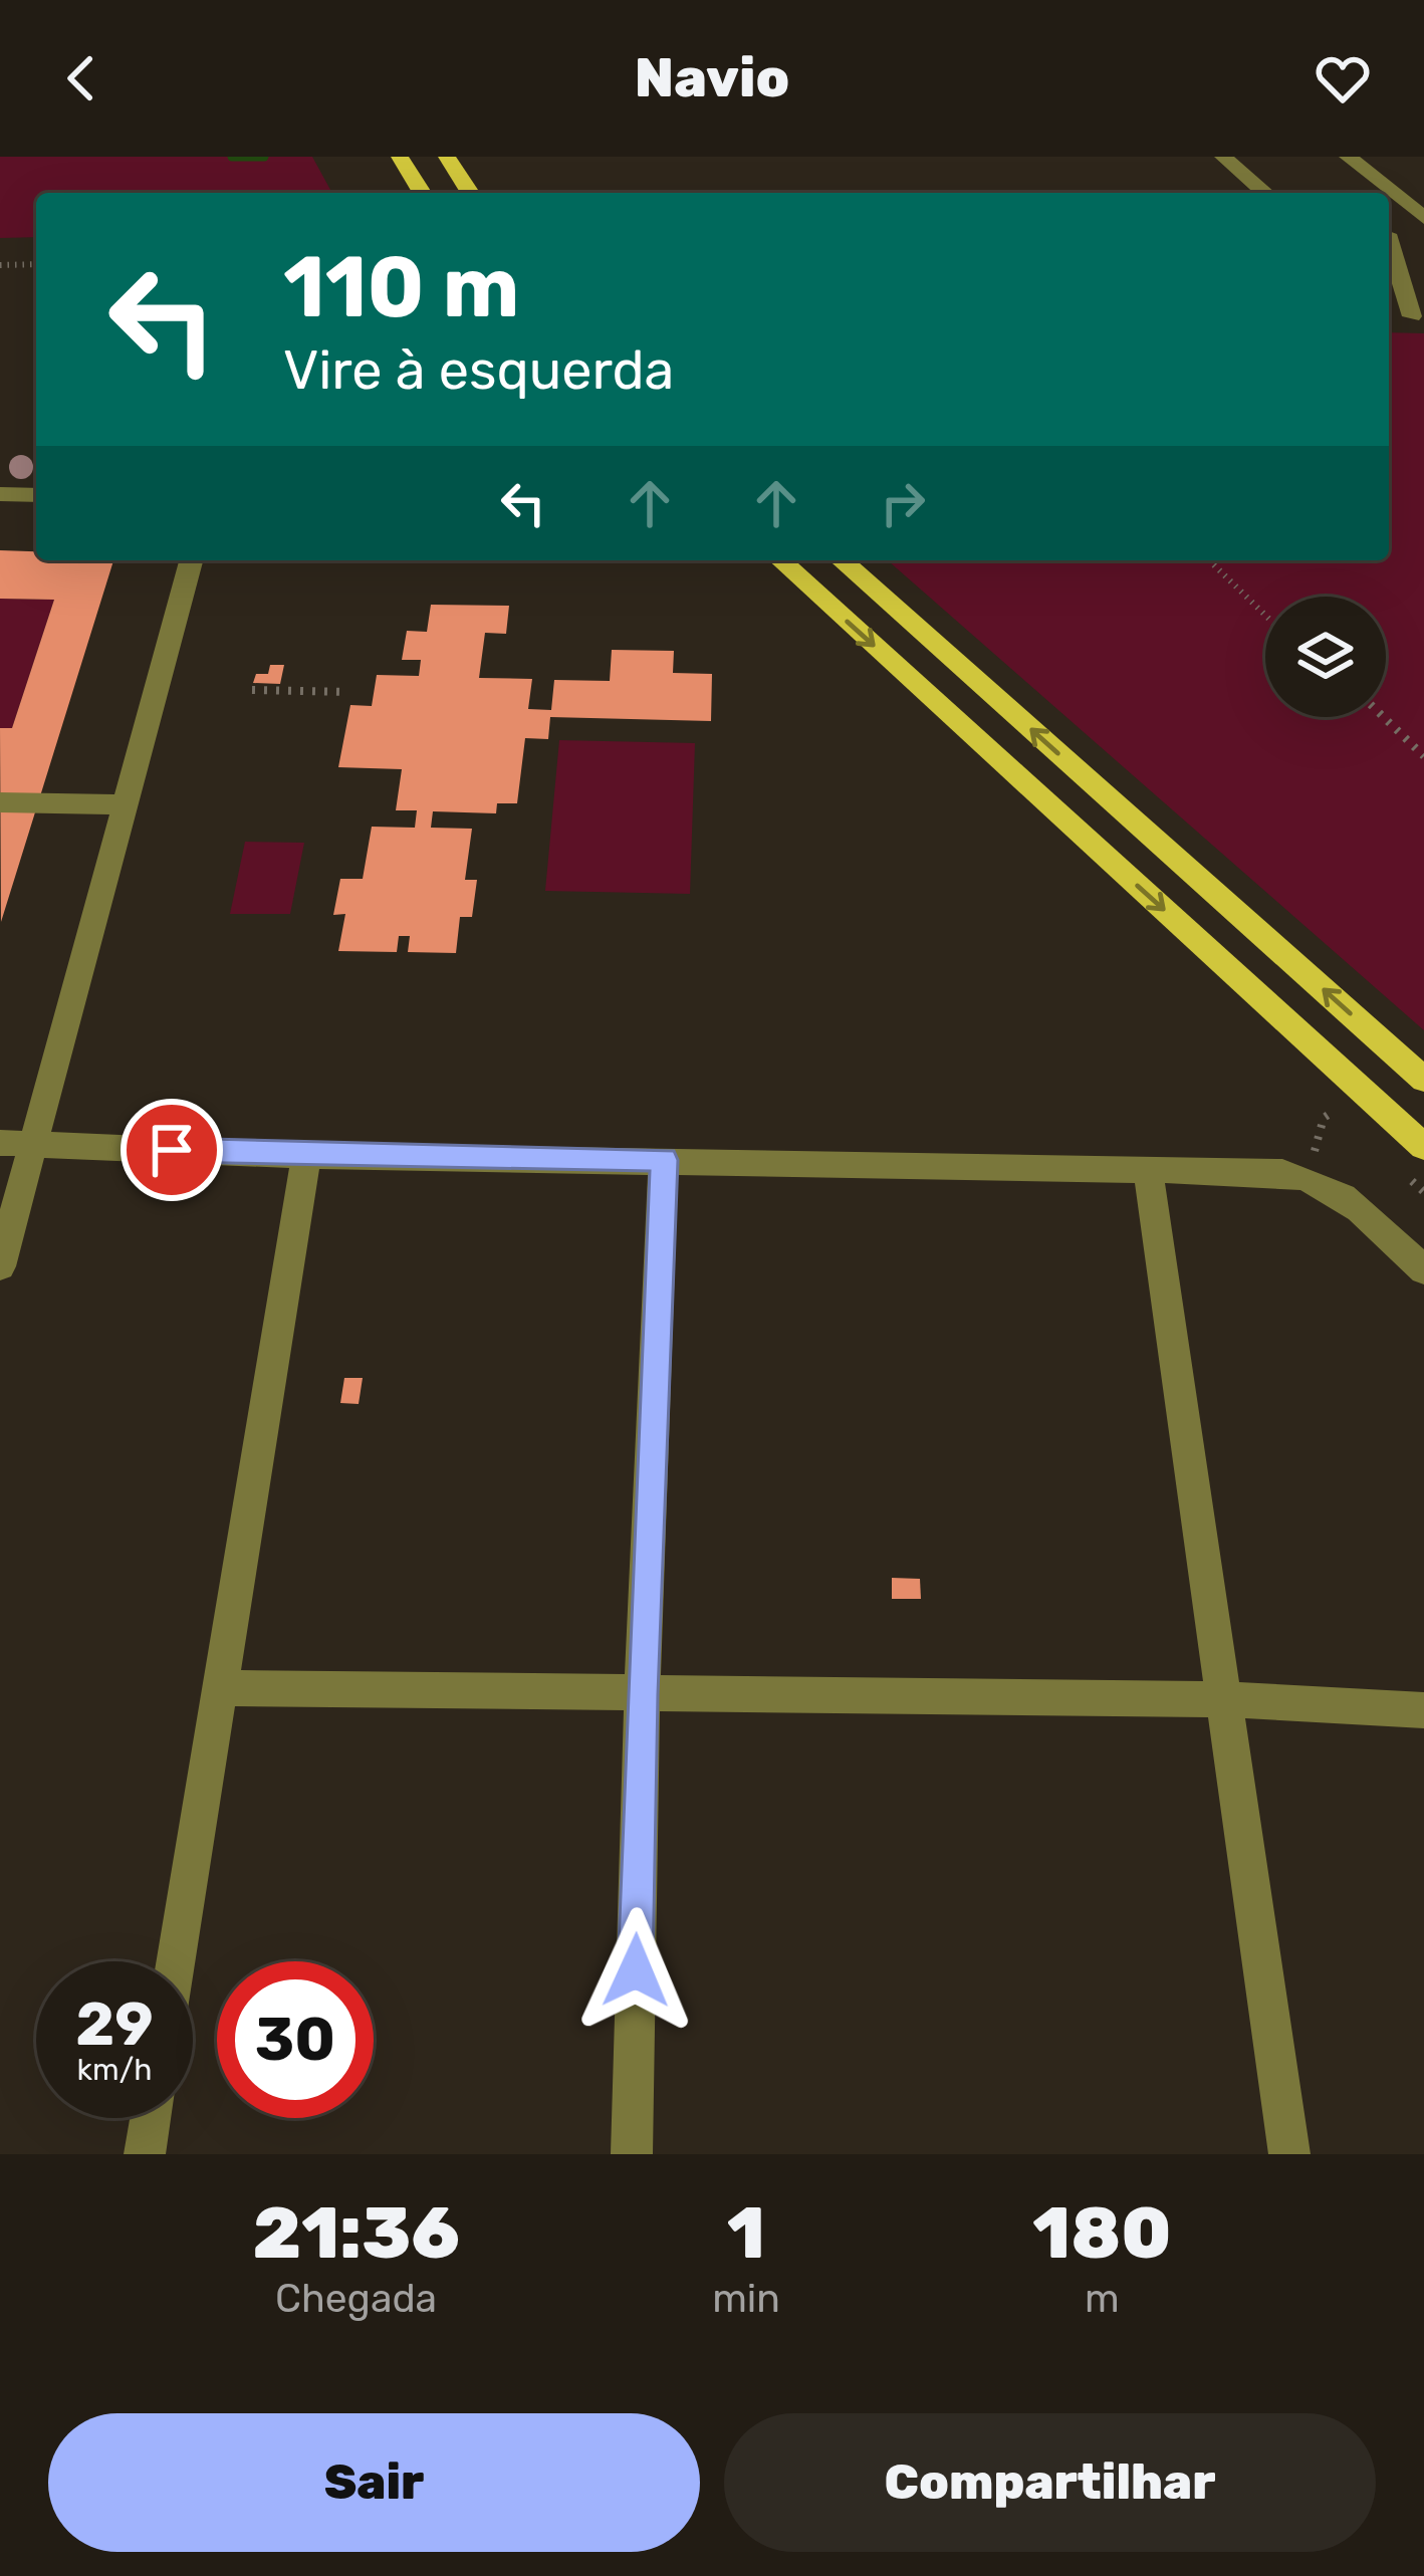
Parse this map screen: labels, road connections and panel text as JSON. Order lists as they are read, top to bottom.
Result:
{
  "page": {
    "header": "Navio",
    "turn": ["110 m", "Vire à esquerda"],
    "speed": "29 km/h",
    "limit": "30",
    "eta": [
      "21:36",
      "Chegada",
      "1",
      "min",
      "180",
      "m"
    ],
    "buttons": ["Sair", "Compartilhar"]
  }
}
